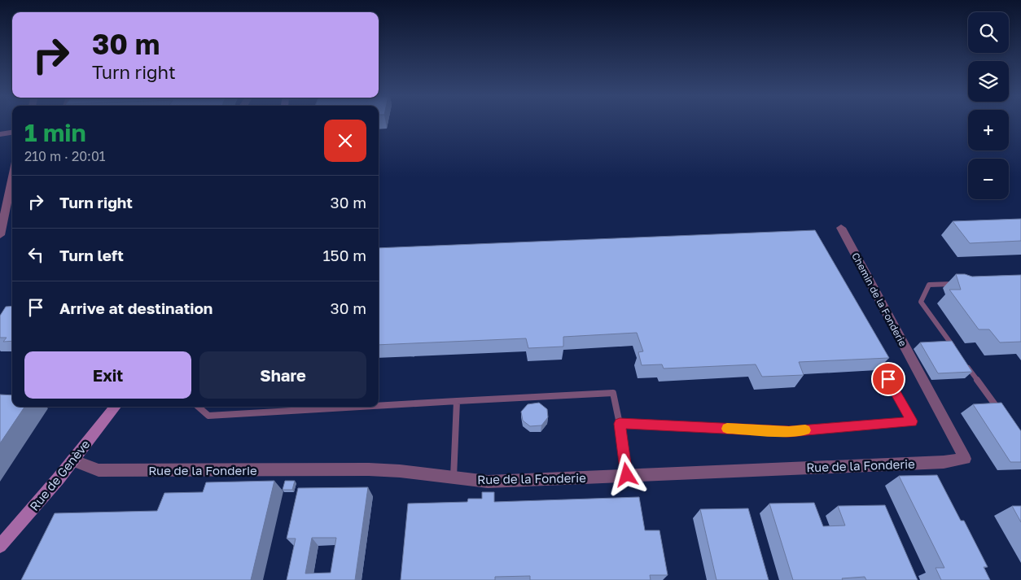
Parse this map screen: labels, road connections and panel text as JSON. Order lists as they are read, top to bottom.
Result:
{
  "streets": {
    "street": ["Chemin de la Fonderie", "Rue de la Fonderie", "Rue de Genève"]
  },
  "crossings": [
    ["Chemin de la Fonderie", "Rue de la Fonderie"],
    ["Rue de la Fonderie", "Rue de Genève"]
  ],
  "page": {
    "map_buttons": ["+", "−"],
    "turn": ["30 m", "Turn right"],
    "heading": ["1 min", "210 m · 20:01"],
    "list": [
      {
        "name": "Turn right",
        "value": "30 m"
      },
      {
        "name": "Turn left",
        "value": "150 m"
      },
      {
        "name": "Arrive at destination",
        "value": "30 m"
      }
    ],
    "buttons": ["Exit", "Share"]
  }
}
